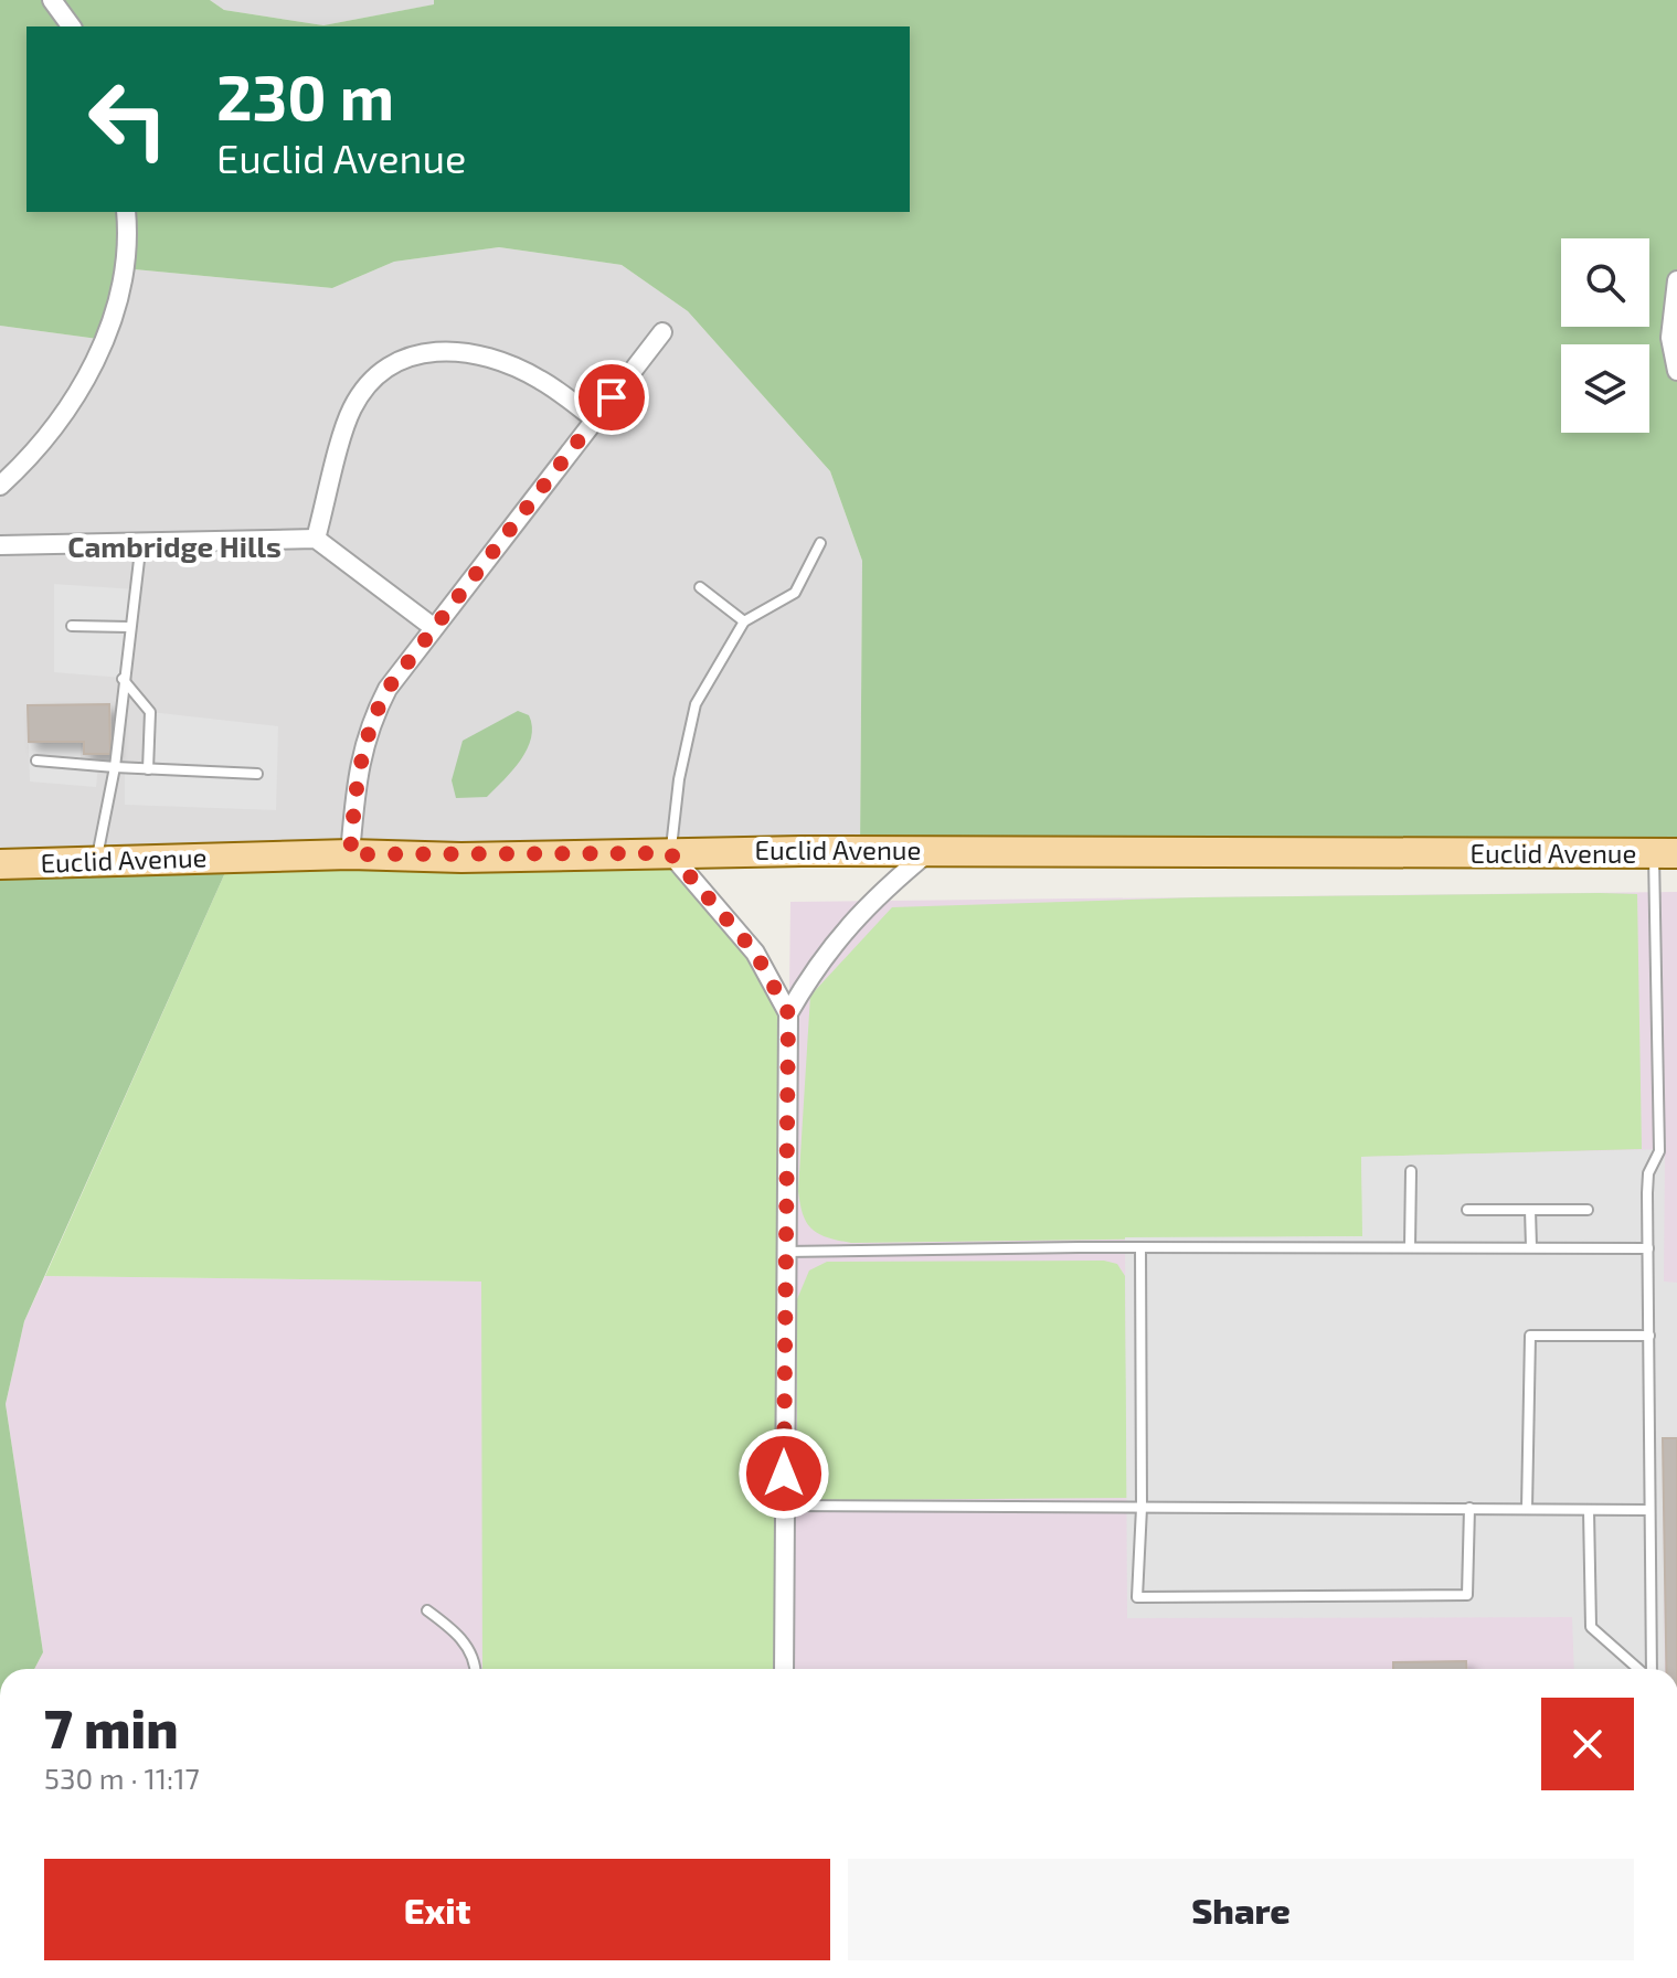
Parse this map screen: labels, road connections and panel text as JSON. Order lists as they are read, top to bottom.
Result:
{
  "streets": {
    "main road": ["Euclid Avenue"]
  },
  "districts": ["Cambridge Hills"],
  "page": {
    "turn": ["230 m", "Euclid Avenue"],
    "heading": ["7 min", "530 m · 11:17"],
    "buttons": ["Exit", "Share"]
  }
}
